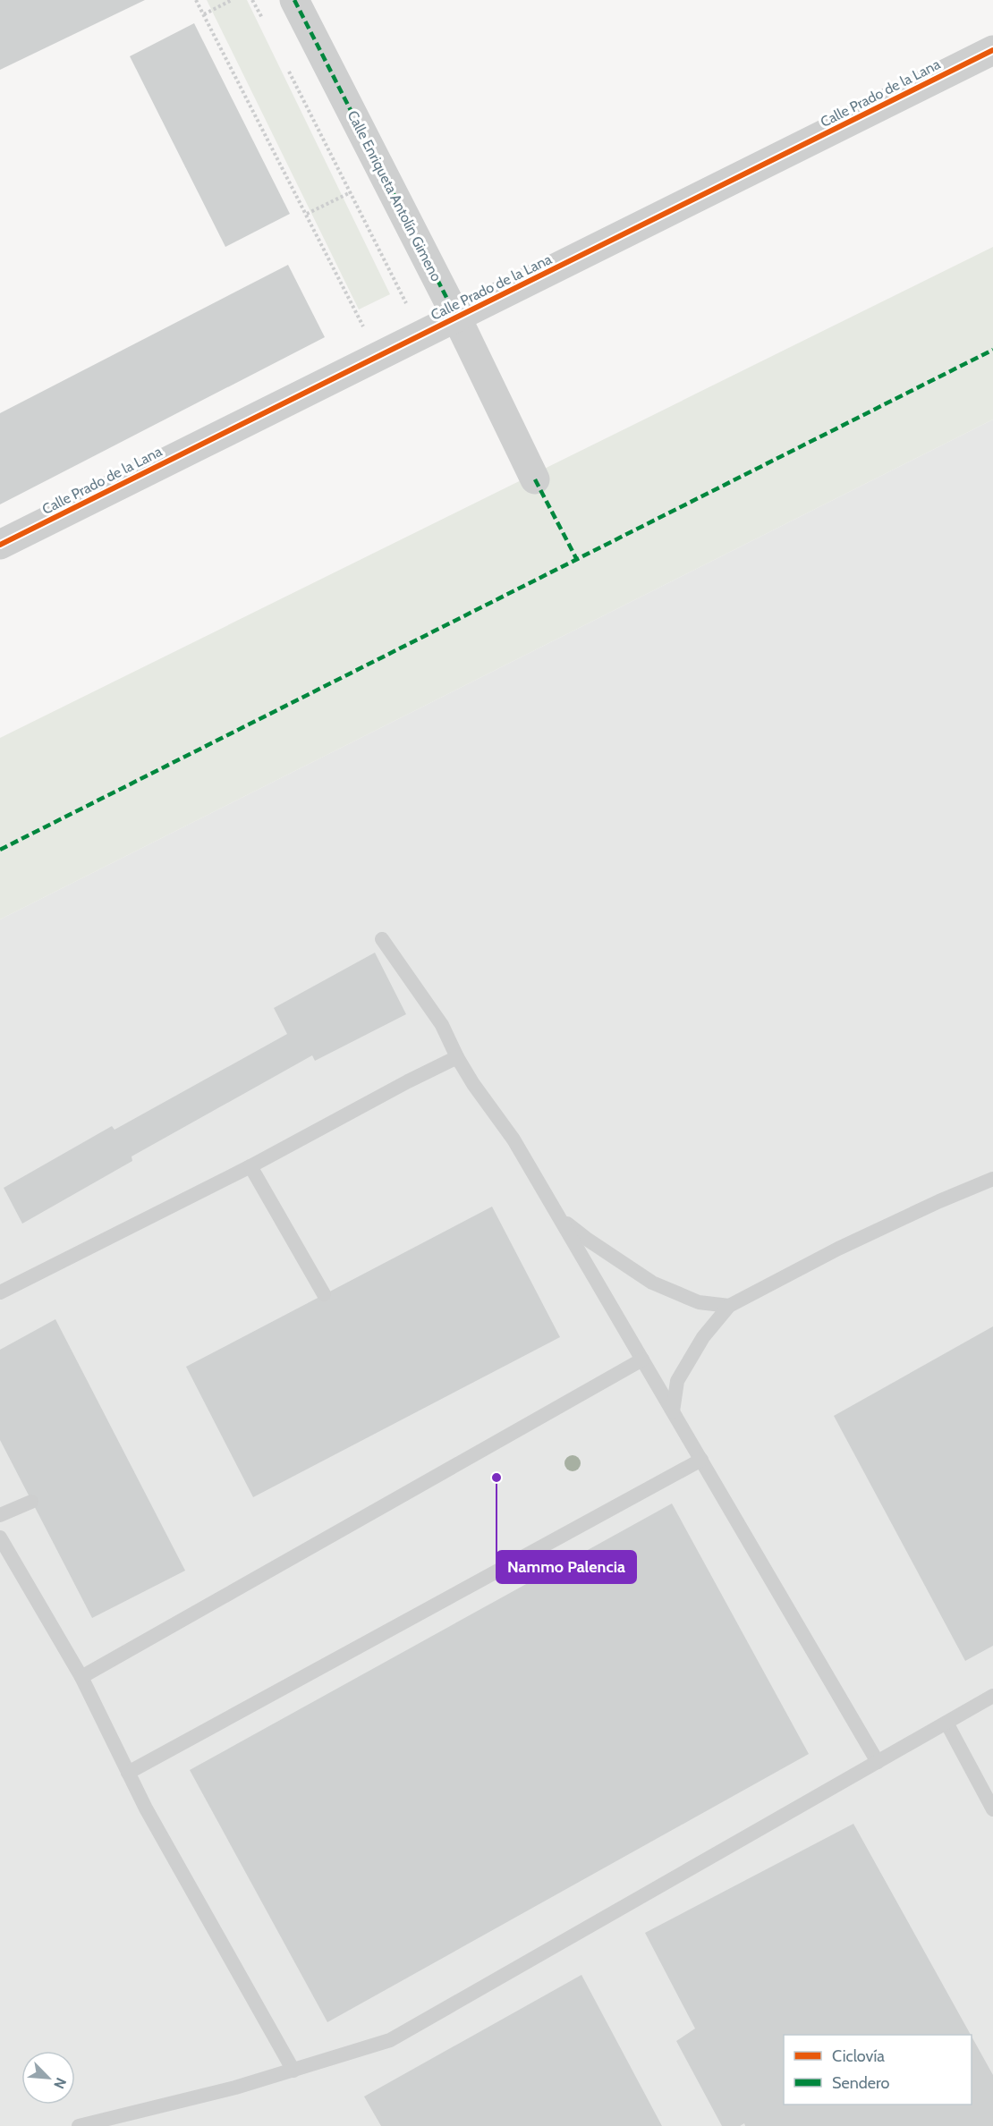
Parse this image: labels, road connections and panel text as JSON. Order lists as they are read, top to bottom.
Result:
{
  "streets": {
    "street": ["Calle Prado de la Lana", "Calle Enriqueta Antolín Gimeno"]
  },
  "crossings": [
    ["Calle Prado de la Lana", "Calle Enriqueta Antolín Gimeno"]
  ],
  "places": ["Nammo Palencia"],
  "legend": ["Ciclovía", "Sendero"],
  "north": "bottom right"
}
